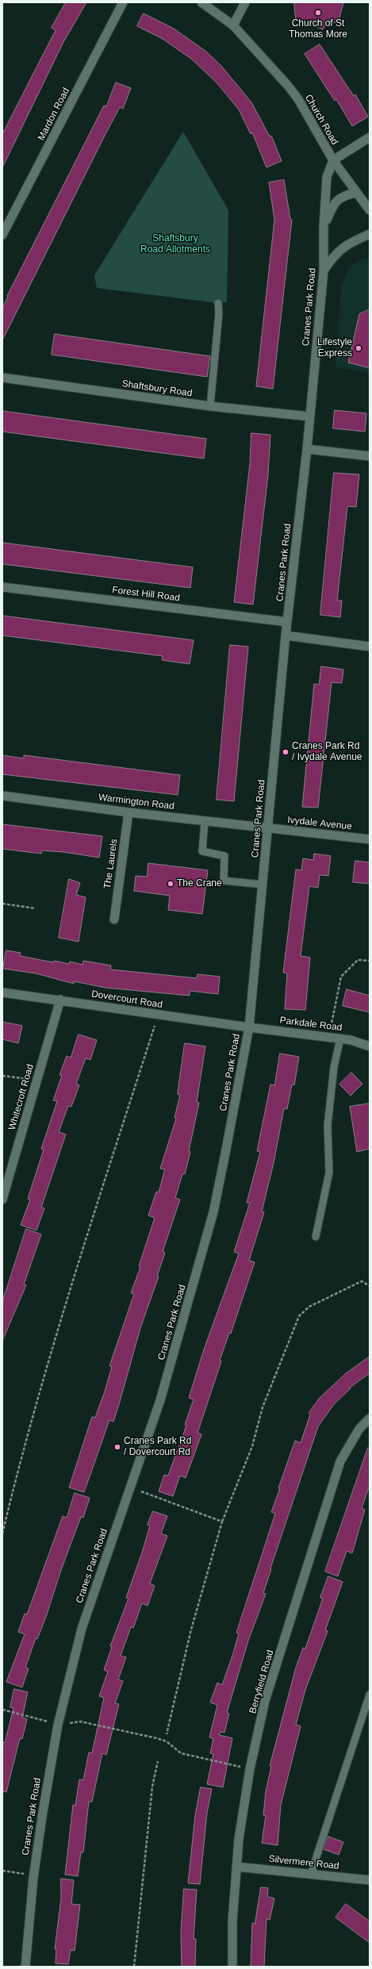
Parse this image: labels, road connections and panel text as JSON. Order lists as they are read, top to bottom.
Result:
{
  "streets": {
    "street": [
      "Mardon Road",
      "Church Road",
      "Cranes Park Road",
      "Shaftsbury Road",
      "Forest Hill Road",
      "Warmington Road",
      "Ivydale Avenue",
      "The Laurels",
      "Dovercourt Road",
      "Parkdale Road",
      "Whitecroft Road",
      "Berryfield Road",
      "Silvermere Road"
    ]
  },
  "crossings": [
    ["Church Road", "Cranes Park Road"],
    ["Cranes Park Road", "Shaftsbury Road"],
    ["Cranes Park Road", "Forest Hill Road"],
    ["Cranes Park Road", "Warmington Road"],
    ["Cranes Park Road", "Ivydale Avenue"],
    ["Cranes Park Road", "Dovercourt Road"],
    ["Cranes Park Road", "Parkdale Road"],
    ["Warmington Road", "Ivydale Avenue"],
    ["Warmington Road", "The Laurels"],
    ["Dovercourt Road", "Parkdale Road"],
    ["Dovercourt Road", "Whitecroft Road"],
    ["Berryfield Road", "Silvermere Road"]
  ],
  "parks": ["Shaftsbury Road Allotments"],
  "places": [
    "Church of St Thomas More",
    "Lifestyle Express",
    "Cranes Park Rd / Ivydale Avenue",
    "The Crane",
    "Cranes Park Rd / Dovercourt Rd"
  ]
}
